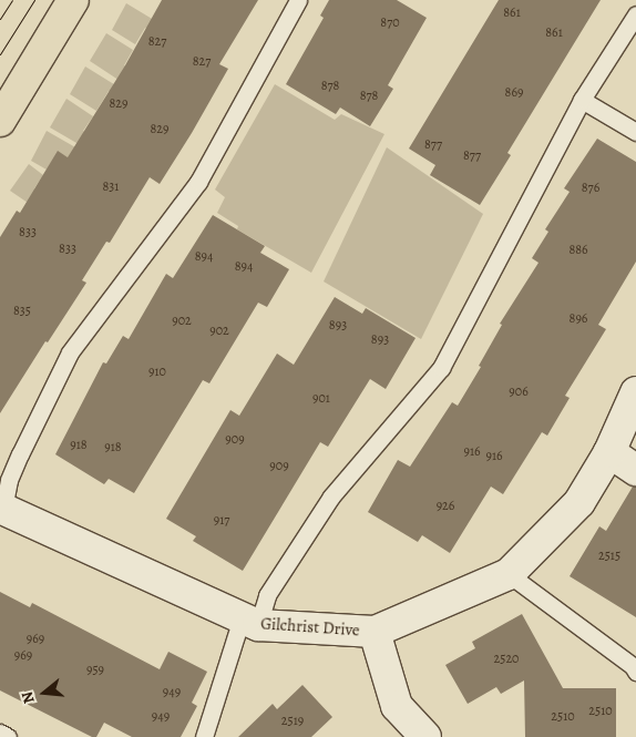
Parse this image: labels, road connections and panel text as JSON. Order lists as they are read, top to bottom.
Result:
{
  "streets": {
    "street": ["Gilchrist Drive"]
  },
  "house_numbers": [
    "861",
    "870",
    "861",
    "827",
    "827",
    "878",
    "869",
    "878",
    "829",
    "829",
    "877",
    "877",
    "831",
    "876",
    "833",
    "833",
    "886",
    "894",
    "894",
    "835",
    "896",
    "902",
    "893",
    "902",
    "893",
    "910",
    "906",
    "901",
    "909",
    "918",
    "918",
    "916",
    "916",
    "909",
    "926",
    "917",
    "2515",
    "969",
    "969",
    "2520",
    "959",
    "949",
    "2510",
    "949",
    "2510",
    "2519"
  ],
  "north": "left"
}
